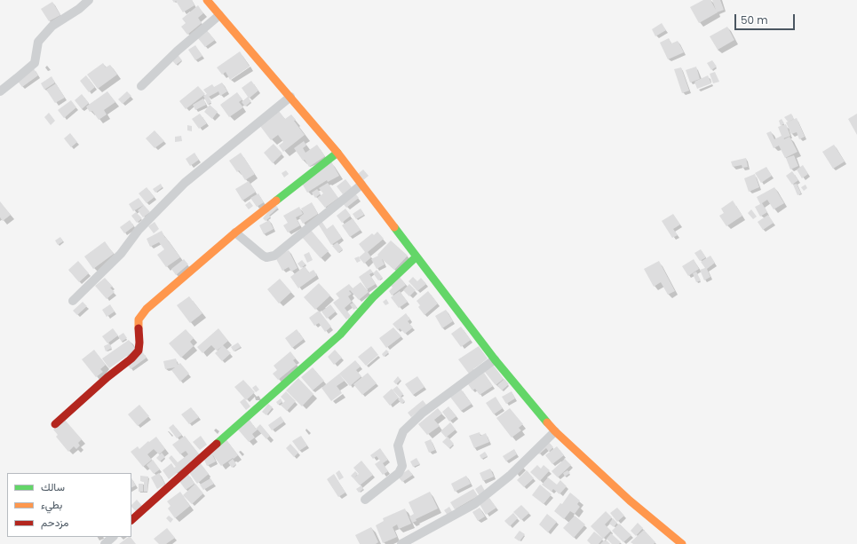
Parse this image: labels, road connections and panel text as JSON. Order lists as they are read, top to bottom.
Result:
{
  "legend": ["سالك", "بطيء", "مزدحم"],
  "scale_bar": "50 m"
}
